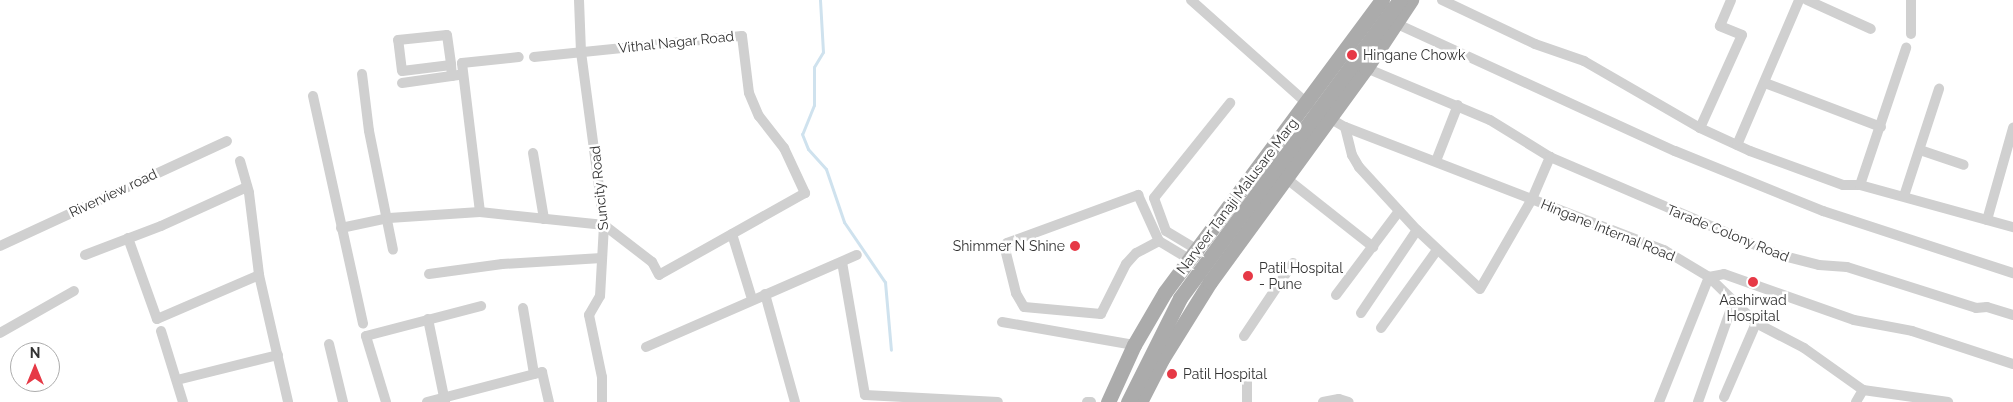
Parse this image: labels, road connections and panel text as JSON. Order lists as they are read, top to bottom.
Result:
{
  "streets": {
    "main road": ["Narveer Tanaji Malusare Marg"],
    "street": [
      "Vithal Nagar Road",
      "Suncity Road",
      "Riverview road",
      "Hingane Internal Road",
      "Tarade Colony Road"
    ]
  },
  "crossings": [
    ["Vithal Nagar Road", "Suncity Road"],
    ["Narveer Tanaji Malusare Marg", "Hingane Internal Road"],
    ["Narveer Tanaji Malusare Marg", "Tarade Colony Road"]
  ],
  "places": [
    "Hingane Chowk",
    "Shimmer N Shine",
    "Patil Hospital - Pune",
    "Aashirwad Hospital",
    "Patil Hospital"
  ],
  "north": "top"
}
